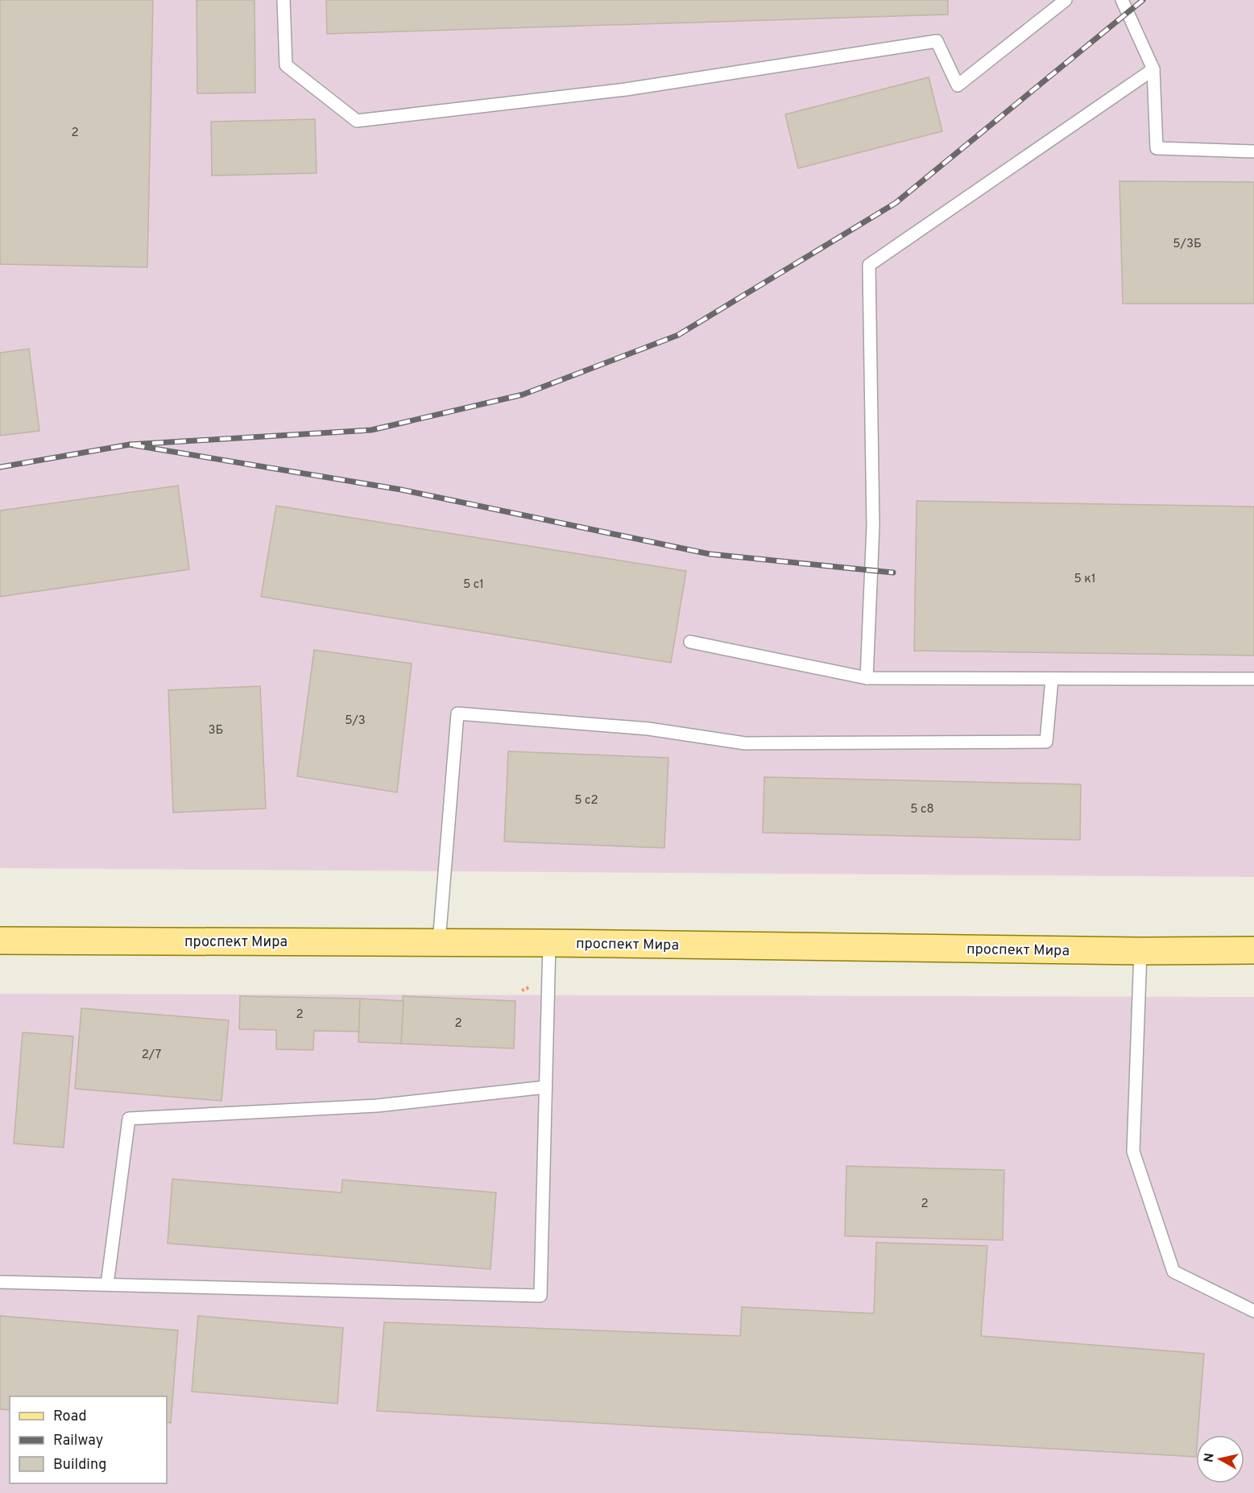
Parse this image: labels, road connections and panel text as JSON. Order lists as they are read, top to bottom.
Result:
{
  "streets": {
    "main road": ["проспект Мира"]
  },
  "house_numbers": [
    "2",
    "5/3Б",
    "5 к1",
    "5 с1",
    "5/3",
    "3Б",
    "5 с2",
    "5 с8",
    "2",
    "2",
    "2/7",
    "2"
  ],
  "legend": ["Road", "Railway", "Building"],
  "north": "left"
}
